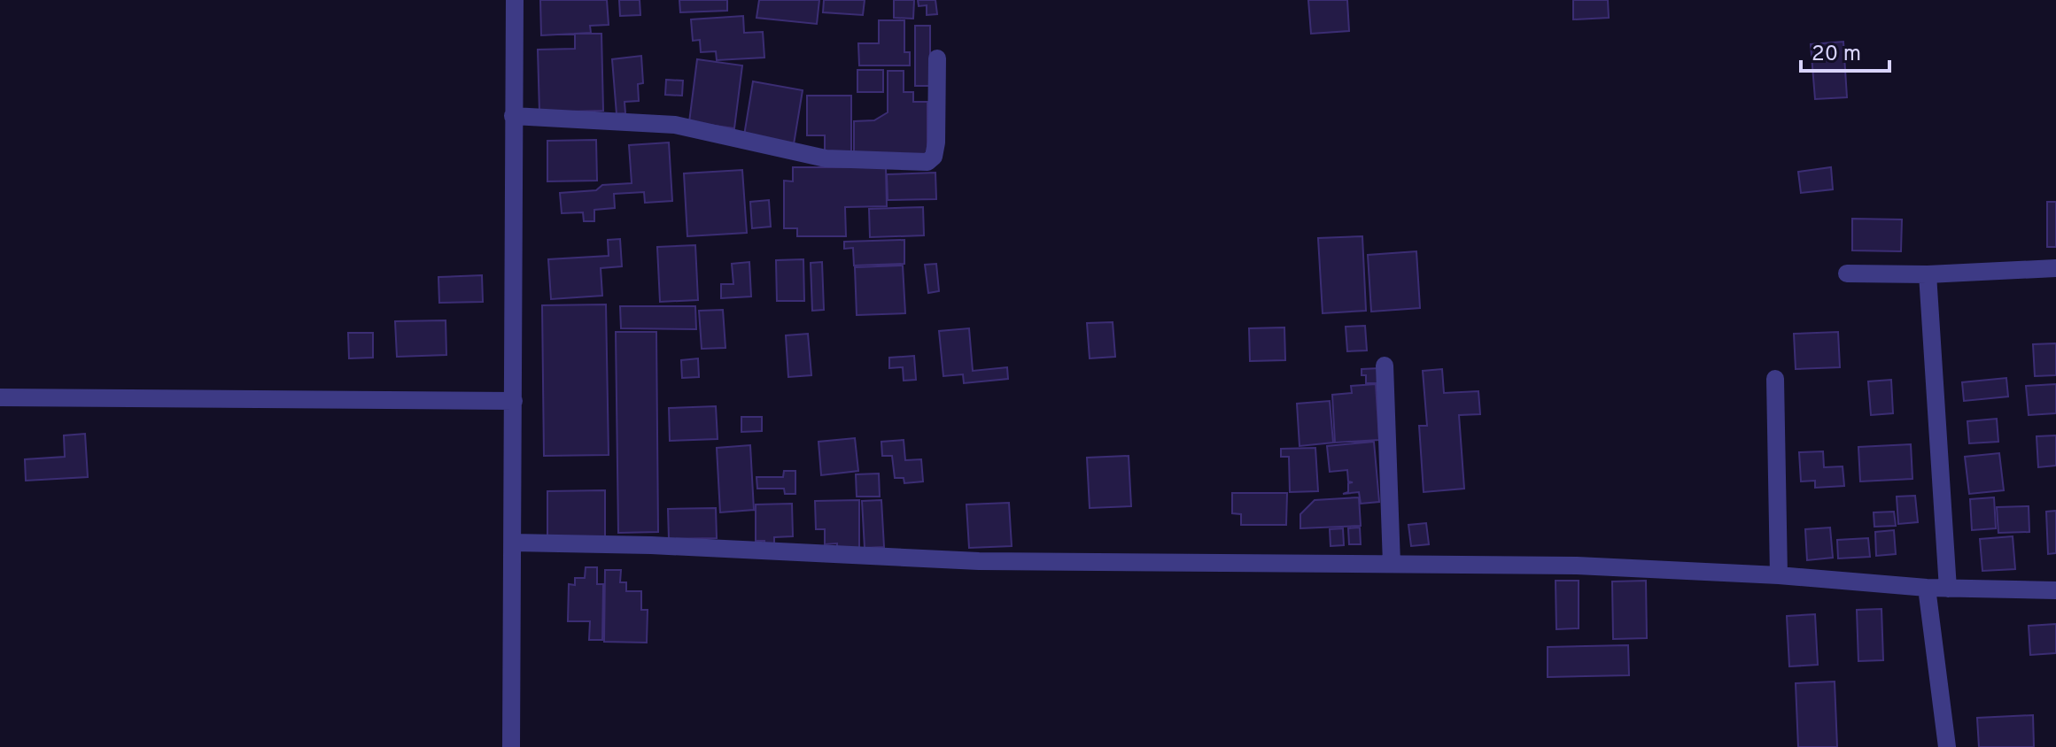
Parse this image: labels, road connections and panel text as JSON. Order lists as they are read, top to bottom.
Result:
{
  "scale_bar": "20 m"
}
